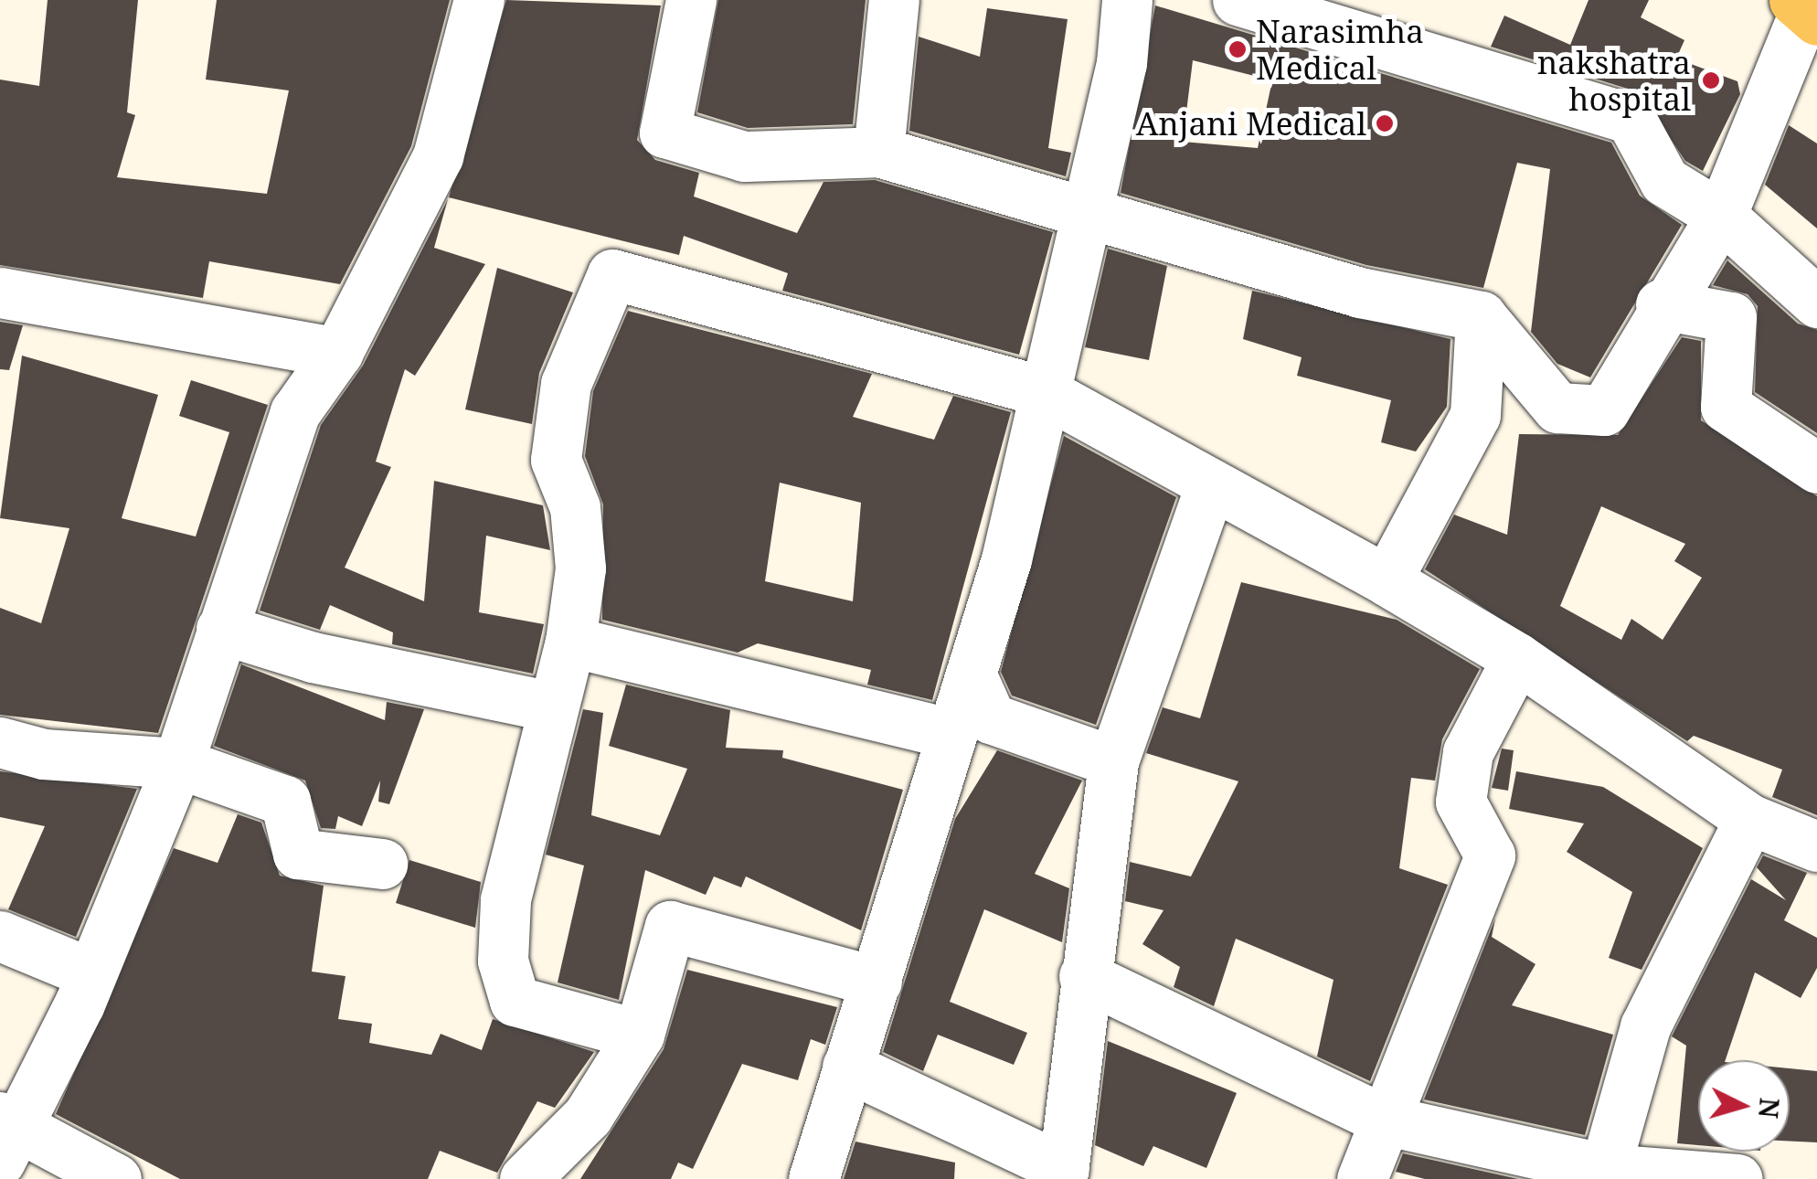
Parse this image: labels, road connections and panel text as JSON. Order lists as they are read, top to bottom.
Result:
{
  "places": ["Narasimha Medical", "nakshatra hospital", "Anjani Medical"],
  "north": "right"
}
